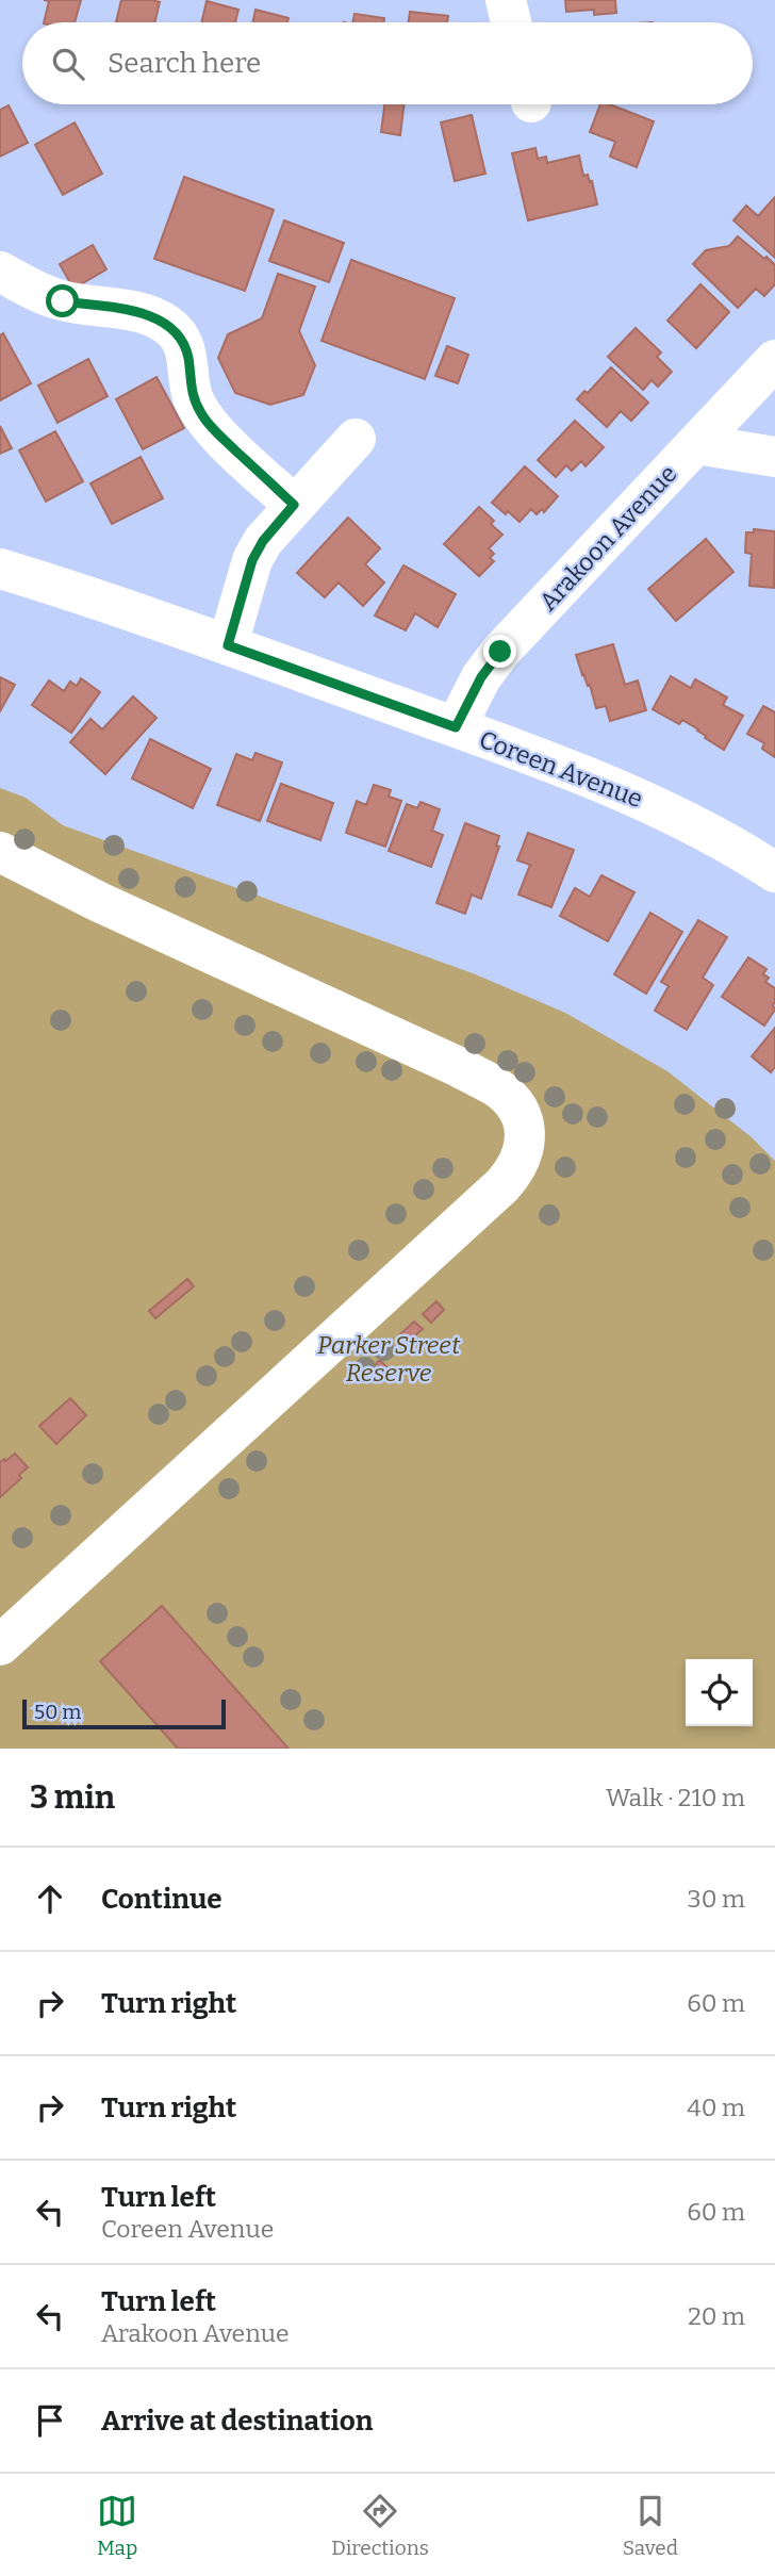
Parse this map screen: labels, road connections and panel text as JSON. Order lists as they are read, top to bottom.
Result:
{
  "streets": {
    "street": ["Arakoon Avenue", "Coreen Avenue"]
  },
  "crossings": [
    ["Arakoon Avenue", "Coreen Avenue"]
  ],
  "parks": ["Parker Street Reserve"],
  "scale_bar": "50 m",
  "page": {
    "search": "Search here",
    "scale": "50 m",
    "heading": ["3 min", "Walk · 210 m"],
    "list": [
      ["Continue", "30 m"],
      ["Turn right", "60 m"],
      ["Turn right", "40 m"],
      ["Turn left", "Coreen Avenue", "60 m"],
      ["Turn left", "Arakoon Avenue", "20 m"],
      "Arrive at destination"
    ],
    "nav": ["Map", "Directions", "Saved"]
  }
}
